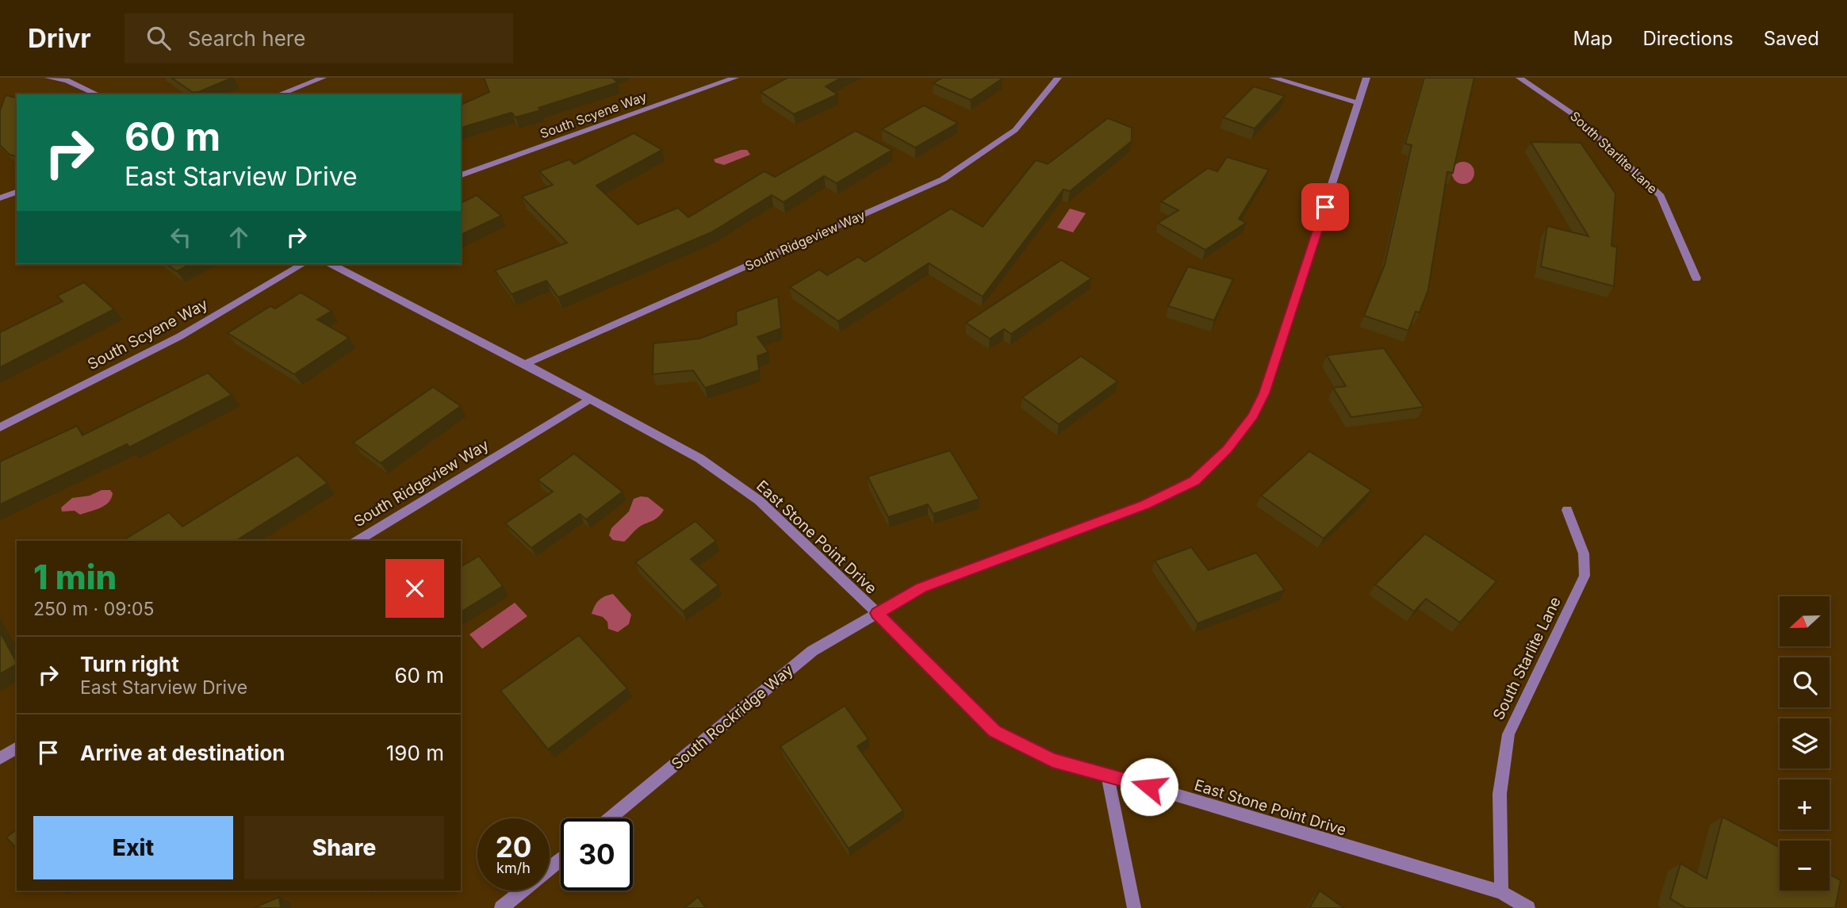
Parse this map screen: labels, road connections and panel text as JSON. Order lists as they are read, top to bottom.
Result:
{
  "streets": {
    "street": [
      "South Scyene Way",
      "South Starlite Lane",
      "South Ridgeview Way",
      "East Stone Point Drive",
      "South Rockridge Way"
    ]
  },
  "crossings": [
    ["South Starlite Lane", "East Stone Point Drive"],
    ["South Ridgeview Way", "East Stone Point Drive"],
    ["East Stone Point Drive", "South Rockridge Way"]
  ],
  "north": "left",
  "page": {
    "header": "Drivr",
    "search": "Search here",
    "nav": ["Map", "Directions", "Saved"],
    "turn": ["60 m", "East Starview Drive"],
    "heading": ["1 min", "250 m · 09:05"],
    "map_buttons": ["+", "−"],
    "list": [
      {
        "name": "Turn right",
        "note": "East Starview Drive",
        "value": "60 m"
      },
      {
        "name": "Arrive at destination",
        "value": "190 m"
      }
    ],
    "buttons": ["Exit", "Share"],
    "speed": "20 km/h",
    "limit": "30"
  }
}
